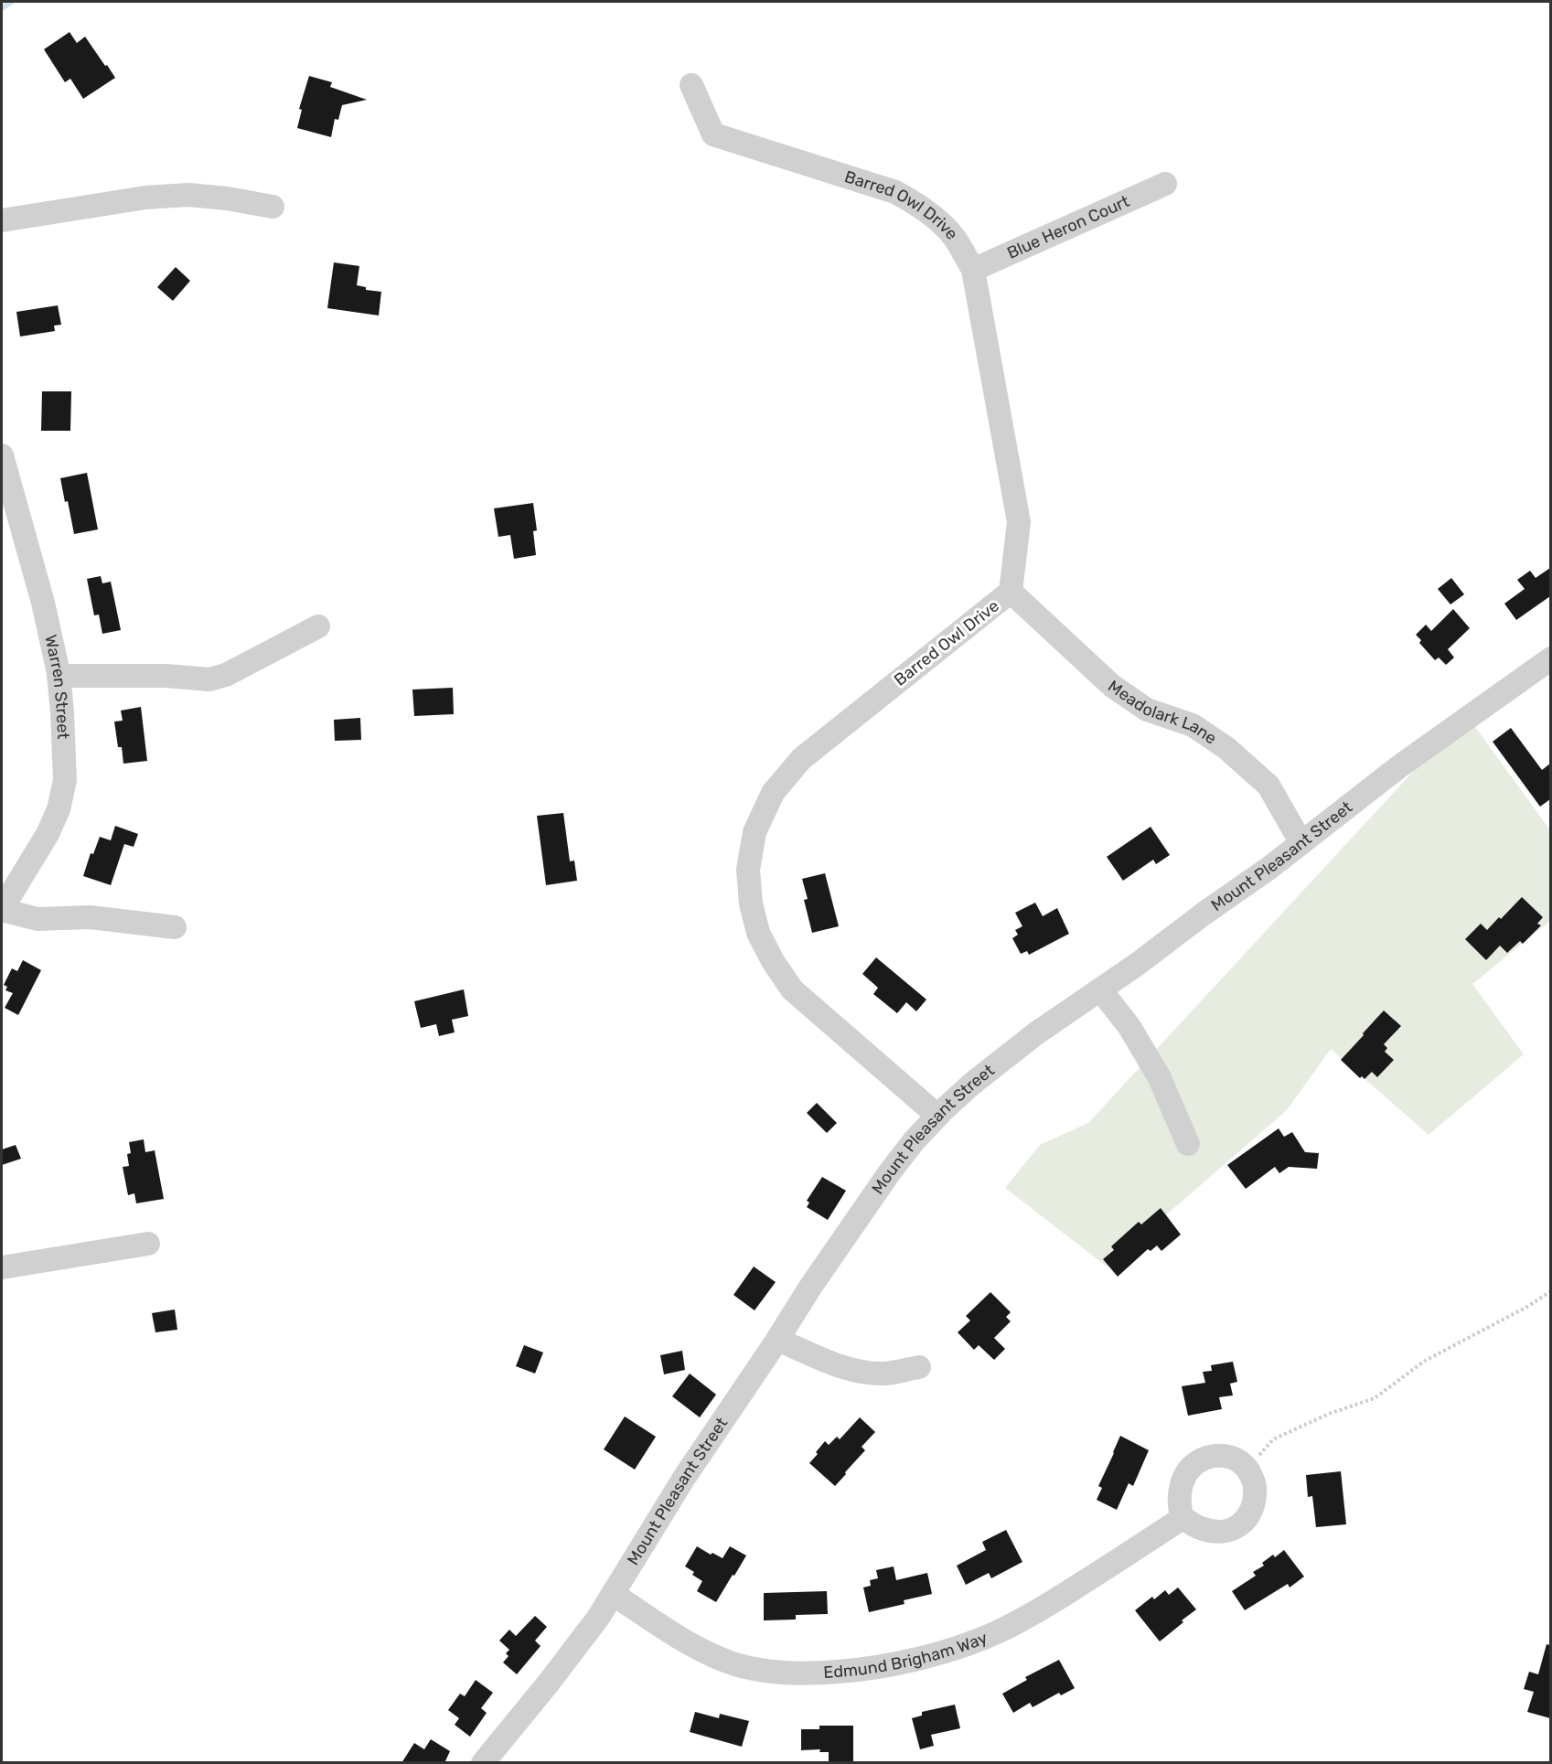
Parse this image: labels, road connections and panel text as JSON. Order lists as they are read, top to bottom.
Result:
{
  "streets": {
    "street": [
      "Barred Owl Drive",
      "Blue Heron Court",
      "Warren Street",
      "Meadolark Lane",
      "Mount Pleasant Street",
      "Edmund Brigham Way"
    ]
  },
  "crossings": [
    ["Barred Owl Drive", "Blue Heron Court"],
    ["Barred Owl Drive", "Meadolark Lane"],
    ["Barred Owl Drive", "Mount Pleasant Street"],
    ["Meadolark Lane", "Mount Pleasant Street"],
    ["Mount Pleasant Street", "Edmund Brigham Way"]
  ]
}
